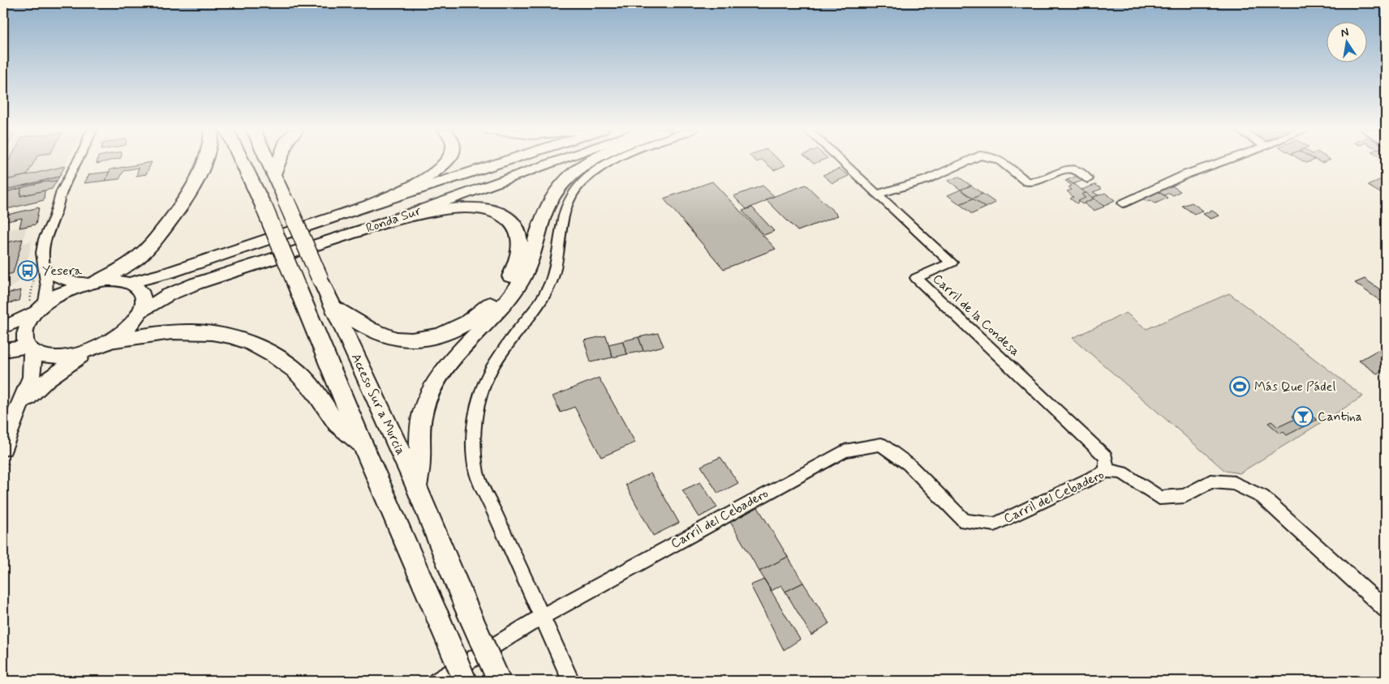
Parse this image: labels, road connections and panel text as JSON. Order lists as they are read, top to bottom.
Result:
{
  "streets": {
    "highway": ["Acceso Sur a Murcia"],
    "main road": ["Ronda Sur"],
    "street": ["Carril de la Condesa", "Carril del Cebadero"]
  },
  "crossings": [
    ["Carril de la Condesa", "Carril del Cebadero"]
  ],
  "places": {
    "bus stop": ["Yesera"],
    "sports": ["Más Que Pádel"],
    "bar": ["Cantina"]
  },
  "north": "top"
}
